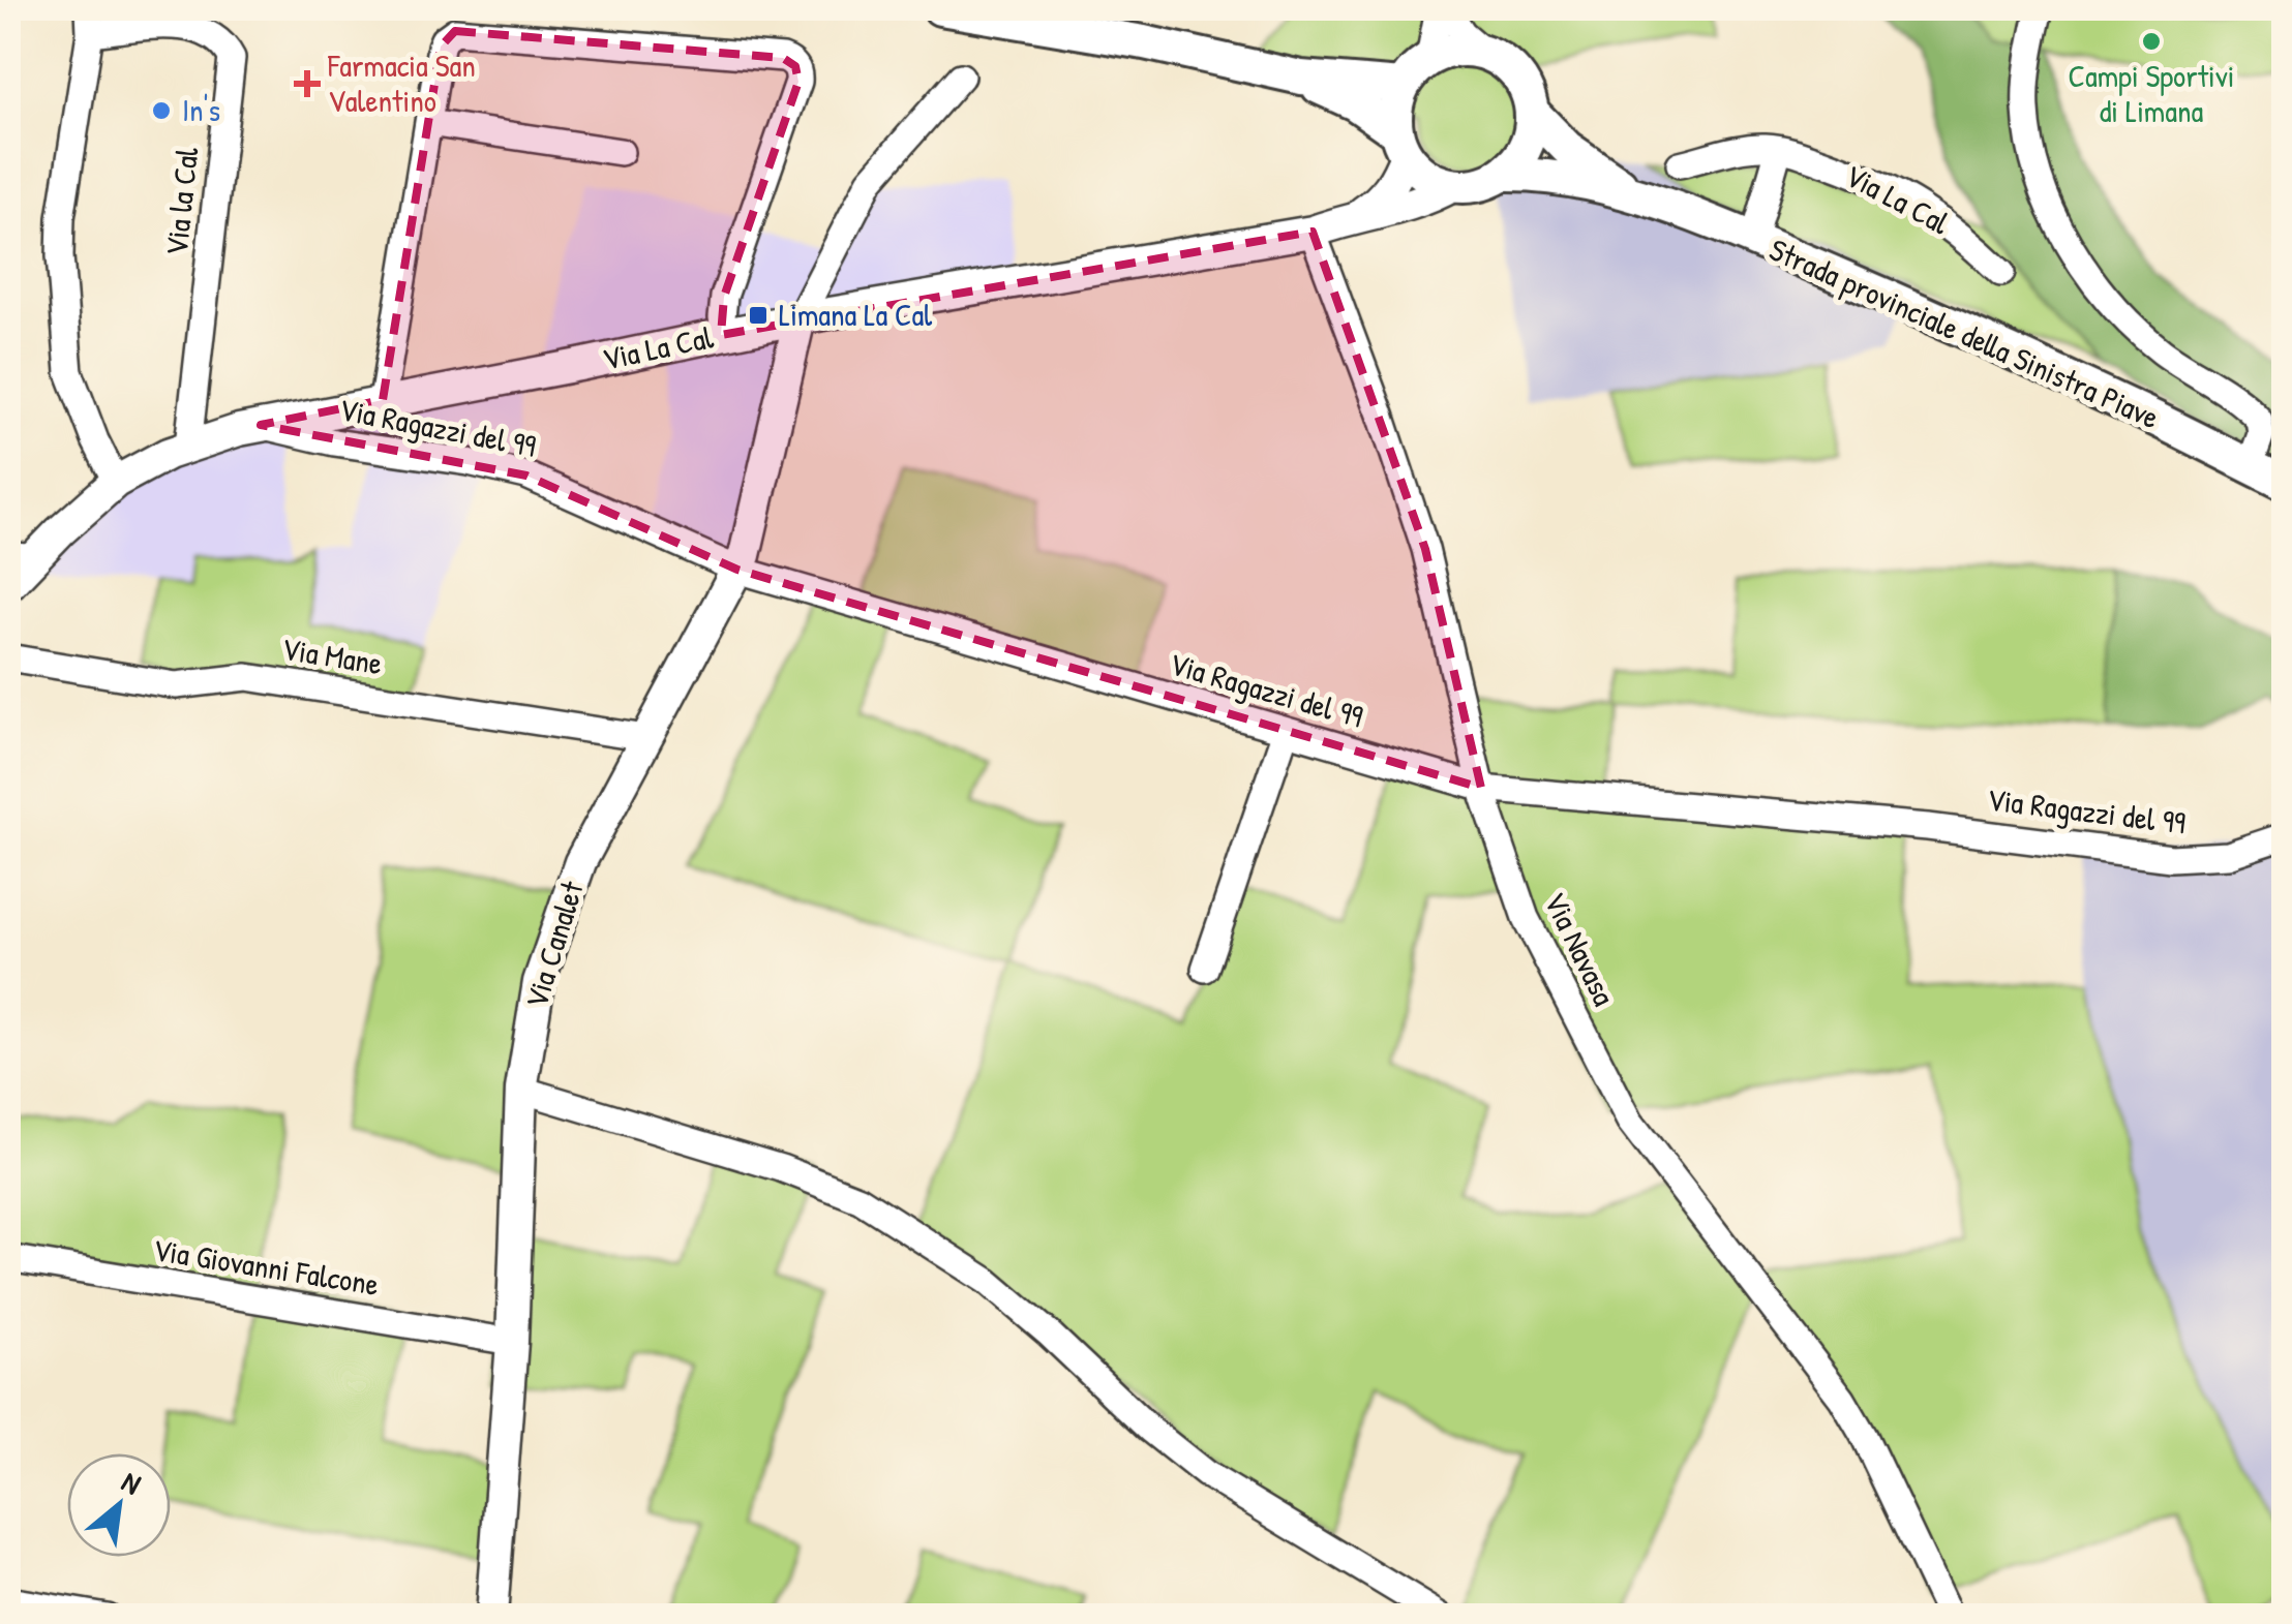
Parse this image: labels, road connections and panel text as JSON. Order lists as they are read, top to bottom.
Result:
{
  "streets": {
    "main road": ["Strada provinciale della Sinistra Piave"],
    "street": [
      "Via La Cal",
      "Via la Cal",
      "Via Ragazzi del 99",
      "Via Mane",
      "Via Canalet",
      "Via Navasa",
      "Via Giovanni Falcone"
    ]
  },
  "crossings": [
    ["Via La Cal", "Via la Cal"],
    ["Via La Cal", "Via Ragazzi del 99"],
    ["Via La Cal", "Via Canalet"],
    ["Via La Cal", "Via Navasa"],
    ["Via Ragazzi del 99", "Via Canalet"],
    ["Via Ragazzi del 99", "Via Navasa"],
    ["Via Mane", "Via Canalet"],
    ["Via Canalet", "Via Giovanni Falcone"]
  ],
  "places": {
    "other": ["Campi Sportivi di Limana", "In's"],
    "health": ["Farmacia San Valentino"],
    "transit": ["Limana La Cal"]
  },
  "north": "top right"
}
